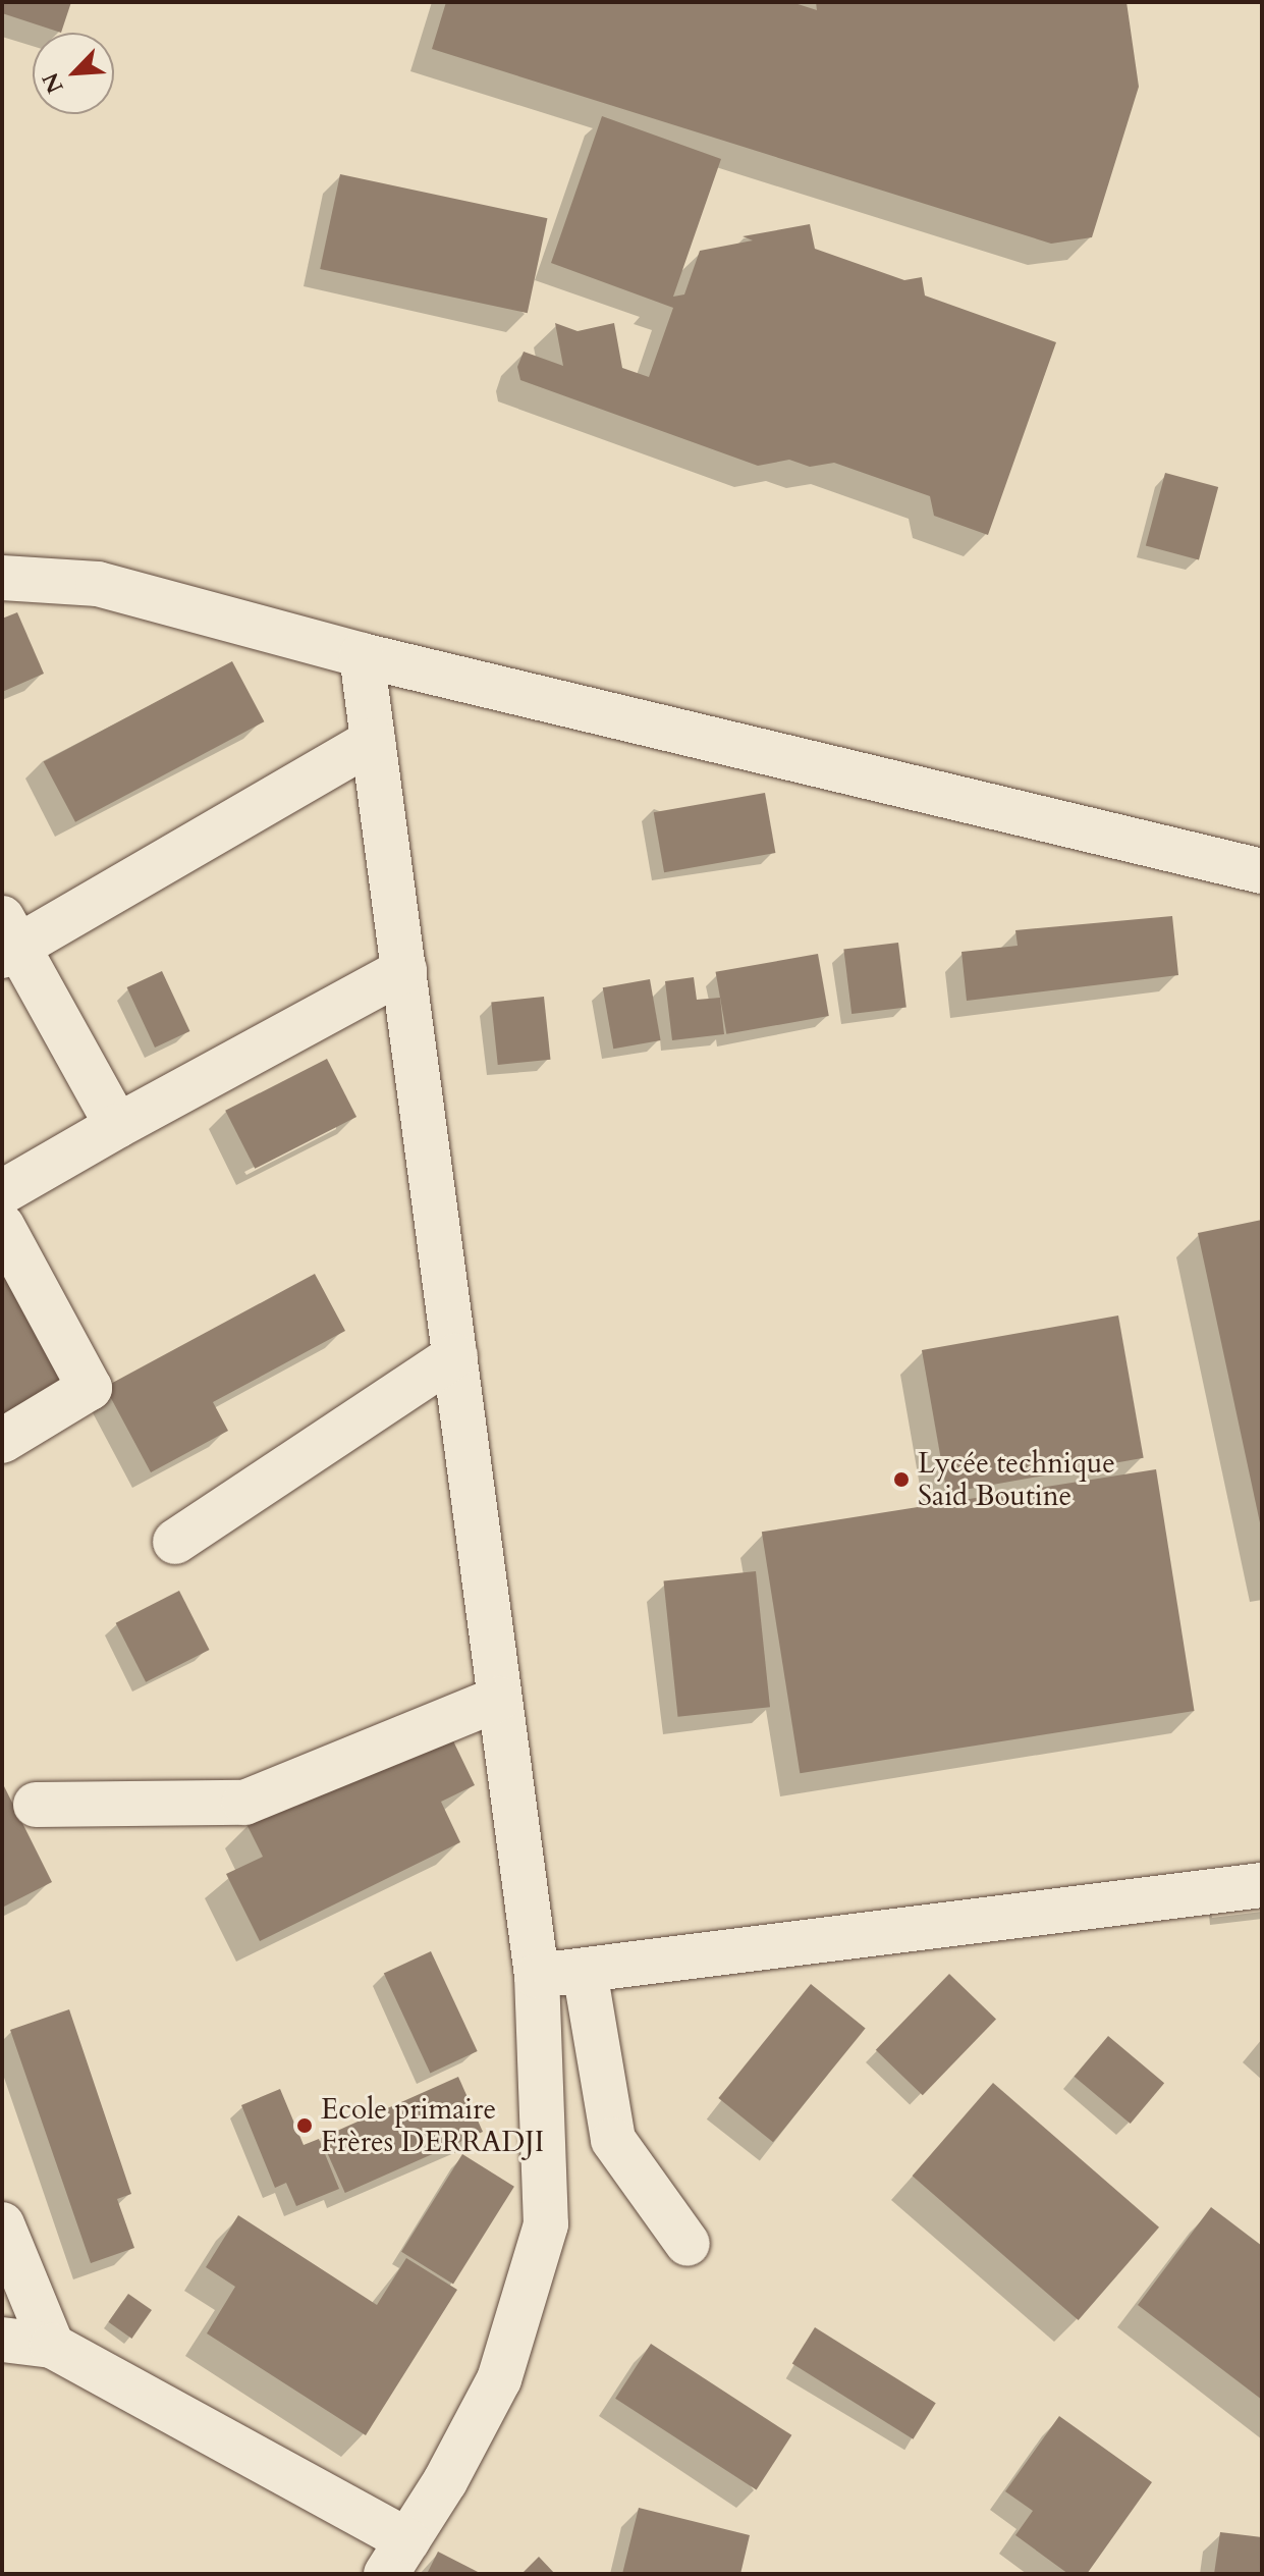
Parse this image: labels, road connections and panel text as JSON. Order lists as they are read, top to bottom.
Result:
{
  "places": ["Lycée technique Said Boutine", "Ecole primaire Frères DERRADJI"],
  "north": "bottom left"
}
